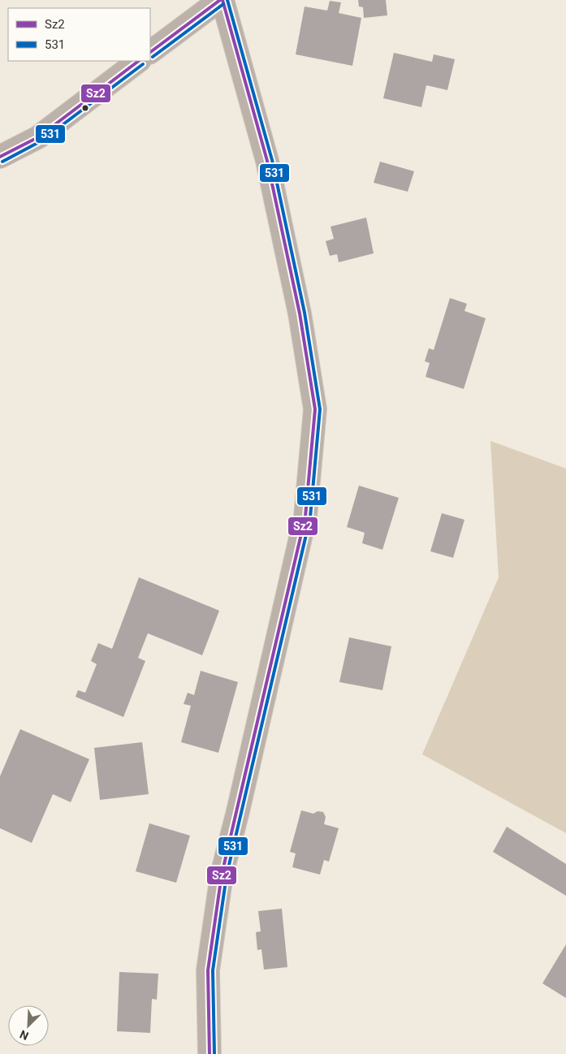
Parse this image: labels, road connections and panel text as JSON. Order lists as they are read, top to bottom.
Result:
{
  "lines": ["transit line Sz2", "transit line 531"],
  "legend": ["Sz2", "531"],
  "north": "bottom left"
}
